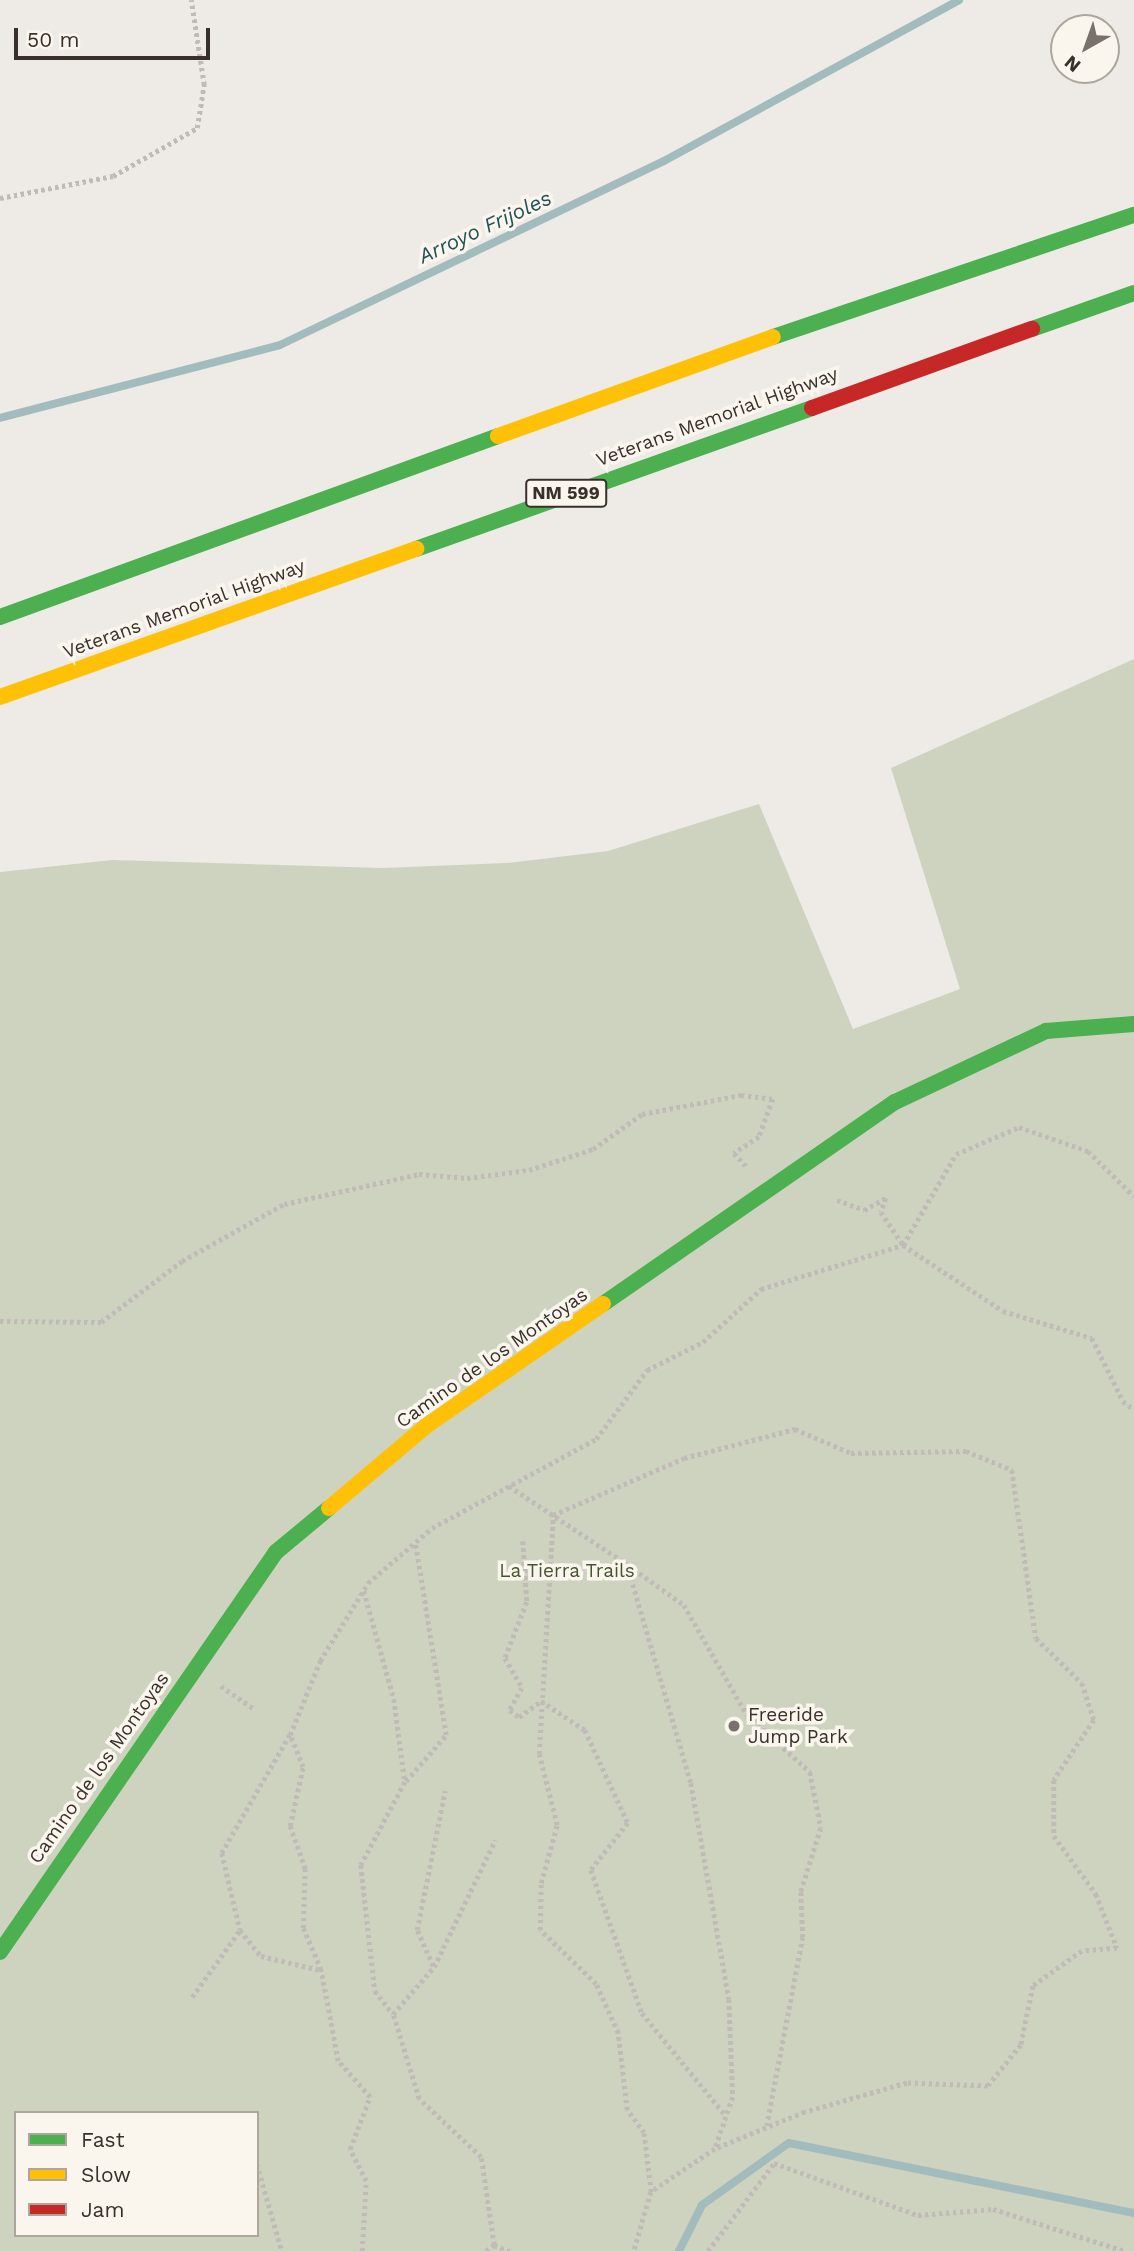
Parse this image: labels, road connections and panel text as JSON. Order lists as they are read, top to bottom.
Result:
{
  "streets": {
    "main road": ["Veterans Memorial Highway", "NM 599", "Camino de los Montoyas"]
  },
  "water": ["Arroyo Frijoles"],
  "parks": ["La Tierra Trails"],
  "places": ["Freeride Jump Park"],
  "legend": ["Fast", "Slow", "Jam"],
  "scale_bar": "50 m",
  "north": "bottom left"
}
